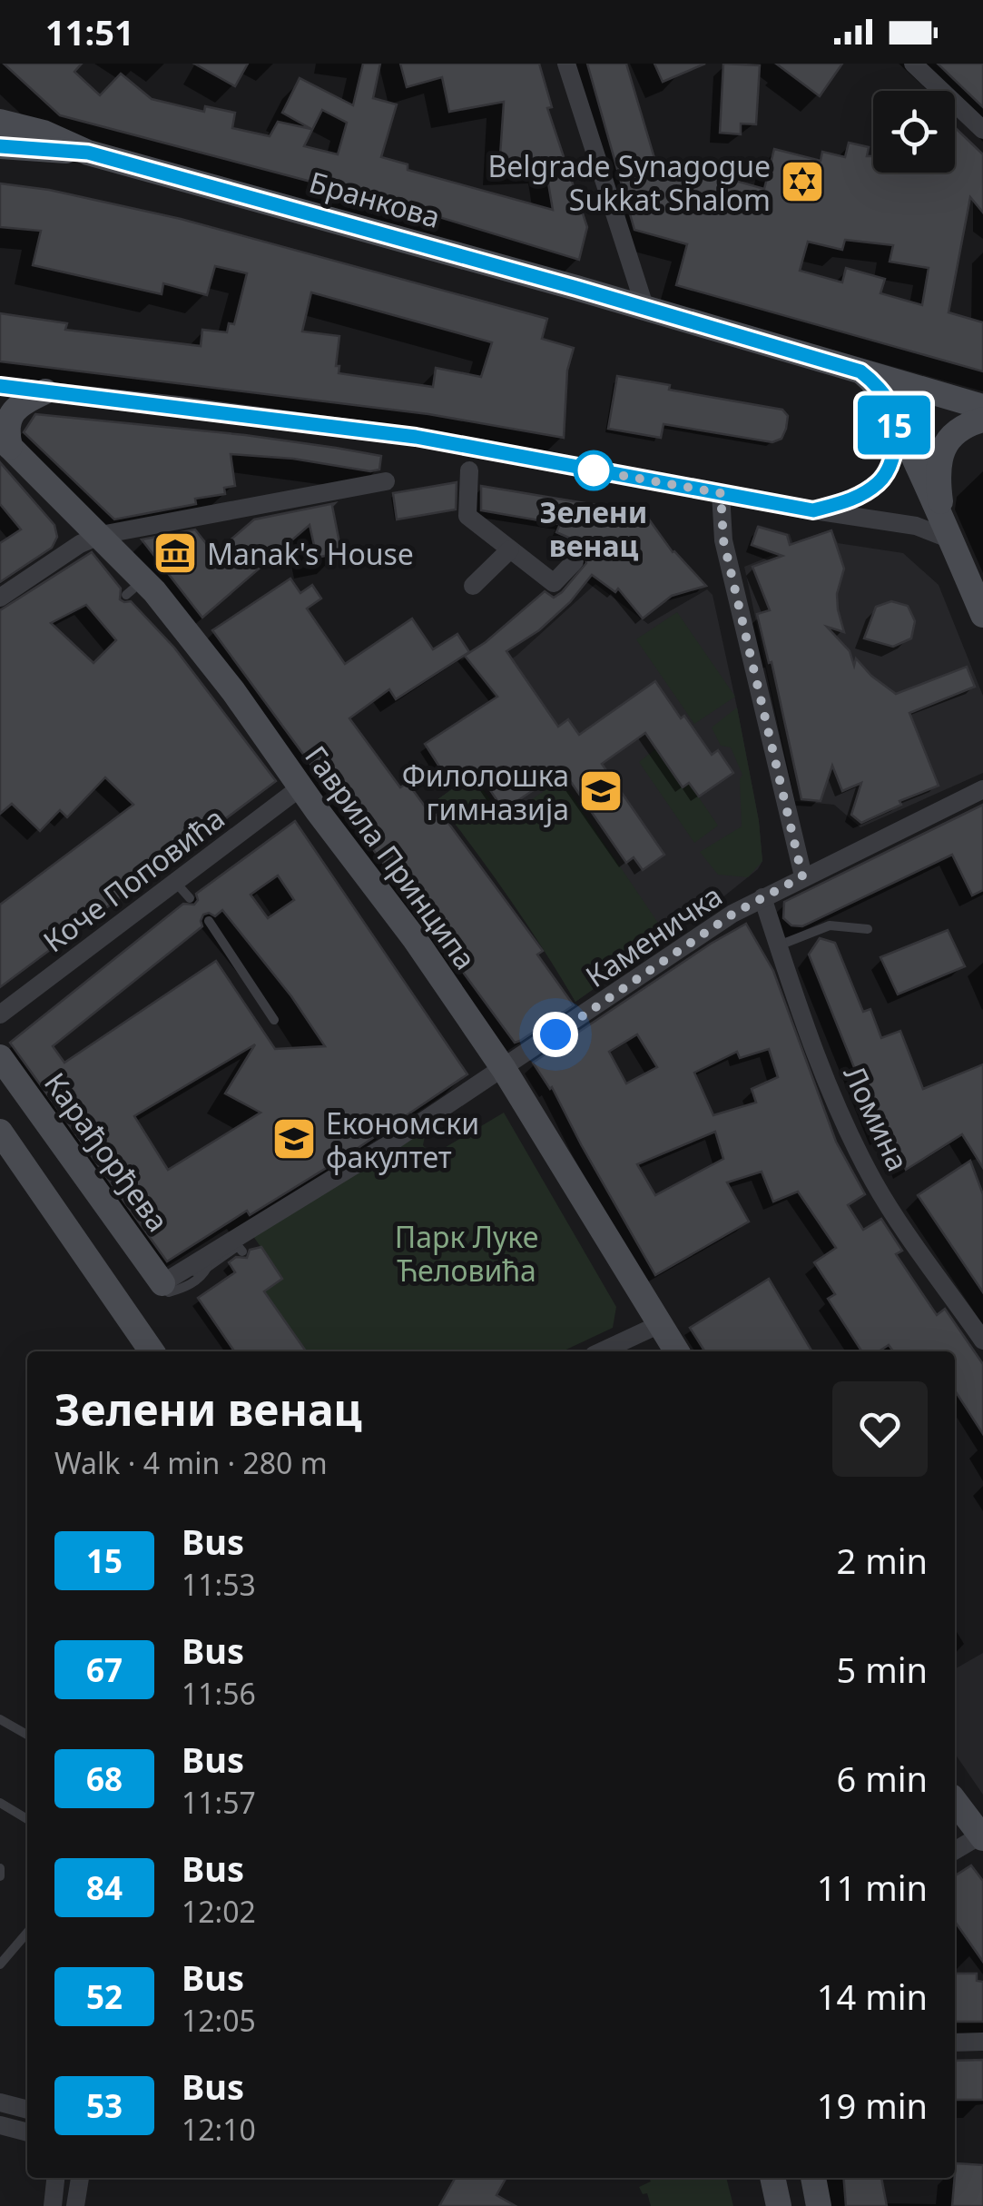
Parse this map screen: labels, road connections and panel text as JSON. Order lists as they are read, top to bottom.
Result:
{
  "streets": {
    "street": [
      "Бранкова",
      "Гаврила Принципа",
      "Коче Поповића",
      "Каменичка",
      "Ломина",
      "Карађорђева"
    ]
  },
  "crossings": [
    ["Гаврила Принципа", "Коче Поповића"],
    ["Гаврила Принципа", "Каменичка"],
    ["Каменичка", "Ломина"],
    ["Каменичка", "Карађорђева"]
  ],
  "parks": ["Парк Луке Ћеловића"],
  "places": {
    "synagogue": ["Belgrade Synagogue Sukkat Shalom"],
    "other": ["Зелени венац"],
    "museum": ["Manak's House"],
    "school or university": ["Филолошка гимназија", "Економски факултет"]
  },
  "lines": ["bus line 15"],
  "page": {
    "status": "11:51",
    "on_map": "15",
    "heading": ["Зелени венац", "Walk · 4 min · 280 m"],
    "list": [
      {
        "mark": "15",
        "name": "Bus",
        "note": "11:53",
        "value": "2 min"
      },
      {
        "mark": "67",
        "name": "Bus",
        "note": "11:56",
        "value": "5 min"
      },
      {
        "mark": "68",
        "name": "Bus",
        "note": "11:57",
        "value": "6 min"
      },
      {
        "mark": "84",
        "name": "Bus",
        "note": "12:02",
        "value": "11 min"
      },
      {
        "mark": "52",
        "name": "Bus",
        "note": "12:05",
        "value": "14 min"
      },
      {
        "mark": "53",
        "name": "Bus",
        "note": "12:10",
        "value": "19 min"
      }
    ]
  }
}
